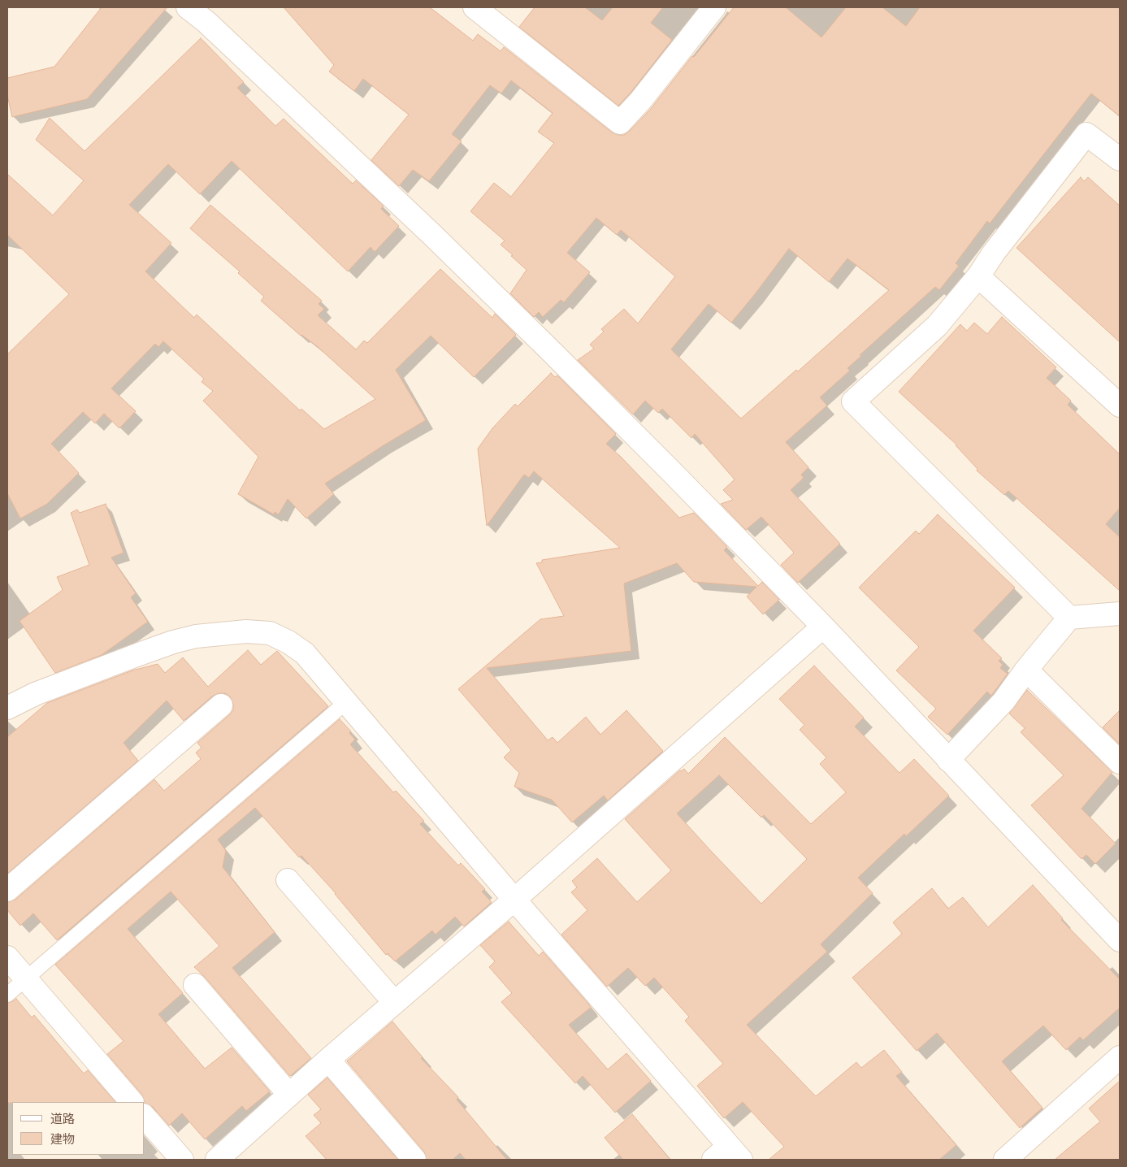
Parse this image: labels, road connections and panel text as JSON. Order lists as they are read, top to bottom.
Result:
{
  "legend": ["道路", "建物"]
}
